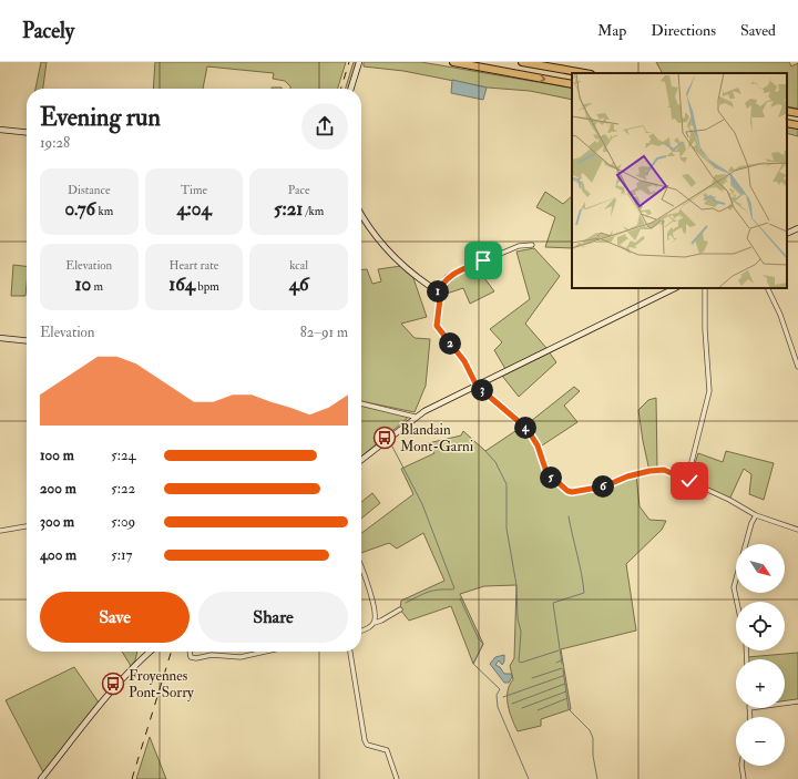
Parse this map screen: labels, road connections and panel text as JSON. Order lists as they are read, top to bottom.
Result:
{
  "places": {
    "bus stop": ["Blandain Mont-Garni", "Froyennes Pont-Sorry"]
  },
  "north": "bottom right",
  "page": {
    "header": "Pacely",
    "nav": ["Map", "Directions", "Saved"],
    "heading": ["Evening run", "19:28"],
    "stats": [
      ["Distance", "0.76 km"],
      ["Time", "4:04"],
      ["Pace", "5:21 /km"],
      ["Elevation", "10 m"],
      ["Heart rate", "164 bpm"],
      ["kcal", "46"]
    ],
    "pins": [
      "1",
      "2",
      "3",
      "4",
      "5",
      "6"
    ],
    "chart": ["Elevation", "82–91 m"],
    "list": [
      {
        "name": "100 m",
        "note": "5:24"
      },
      {
        "name": "200 m",
        "note": "5:22"
      },
      {
        "name": "300 m",
        "note": "5:09"
      },
      {
        "name": "400 m",
        "note": "5:17"
      }
    ],
    "map_buttons": ["+", "−"],
    "buttons": ["Save", "Share"]
  }
}
